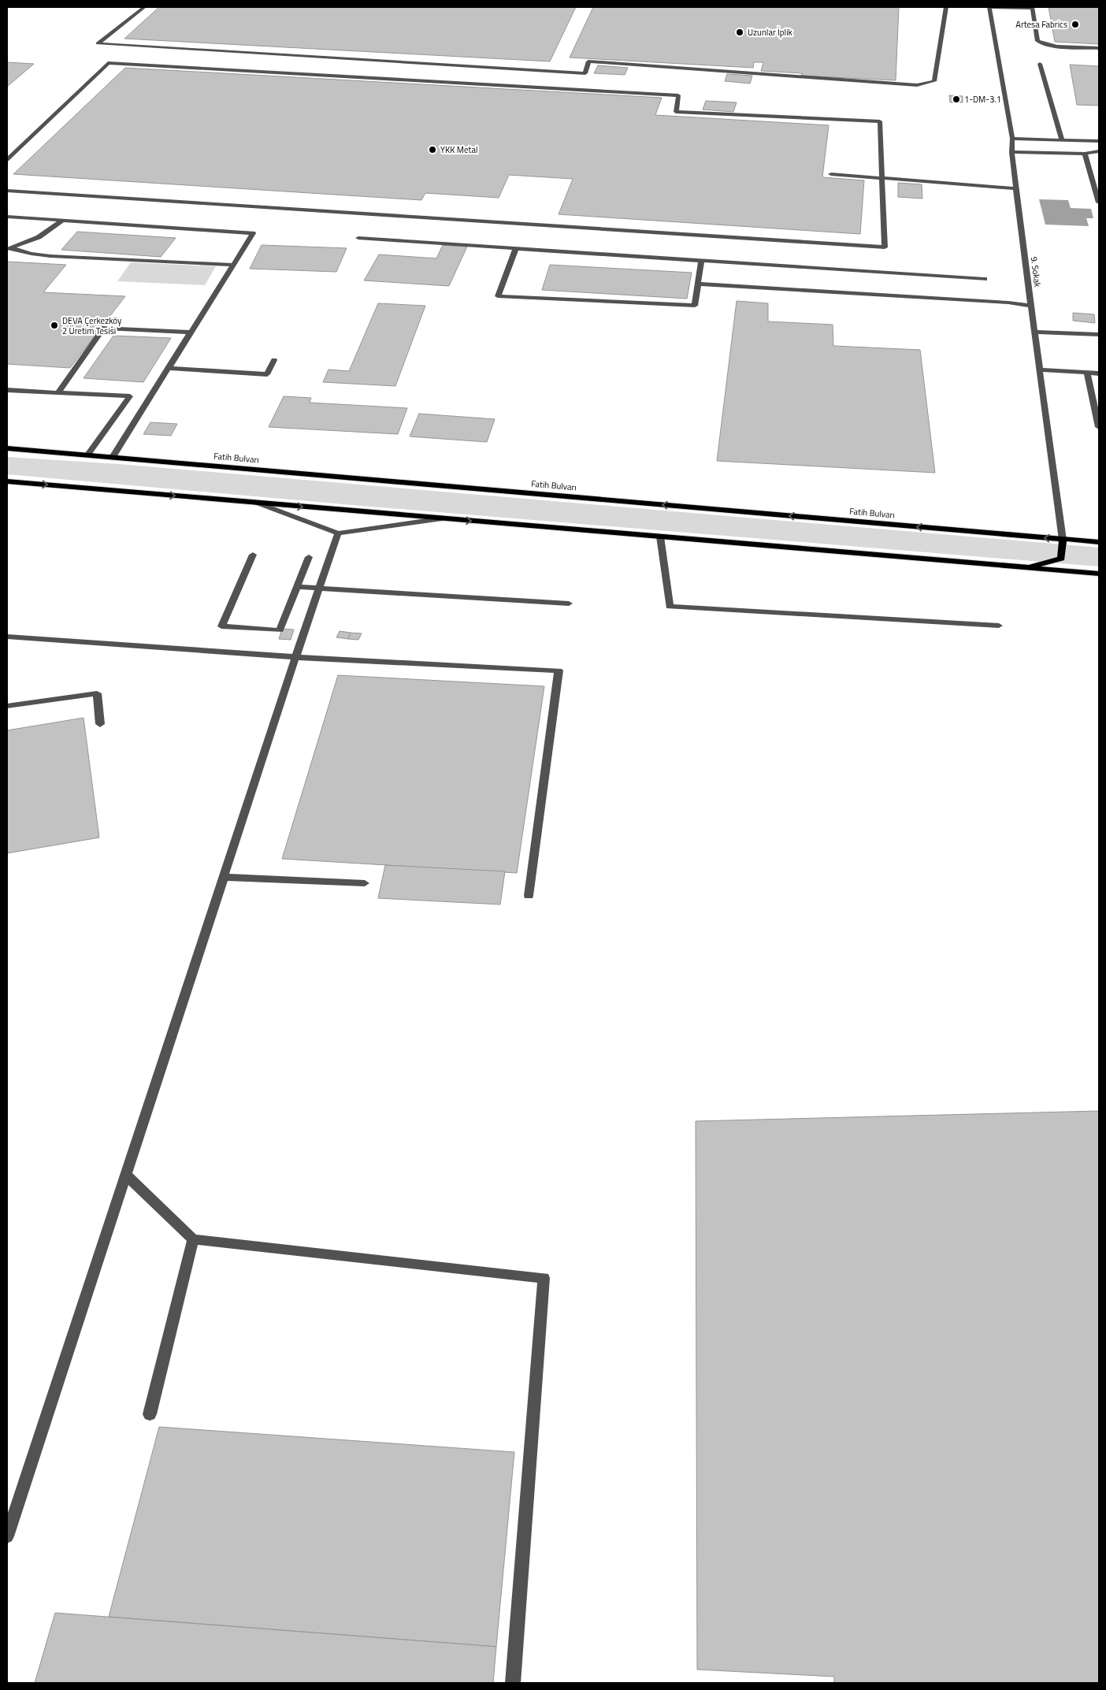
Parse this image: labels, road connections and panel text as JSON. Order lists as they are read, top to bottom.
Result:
{
  "streets": {
    "main road": ["Fatih Bulvarı"],
    "street": ["9. Sokak"]
  },
  "crossings": [
    ["9. Sokak", "Fatih Bulvarı"]
  ],
  "places": [
    "Artesa Fabrics",
    "Uzunlar İplik",
    "1-DM-3.1",
    "YKK Metal",
    "DEVA Çerkezköy 2 Üretim Tesisi"
  ]
}
